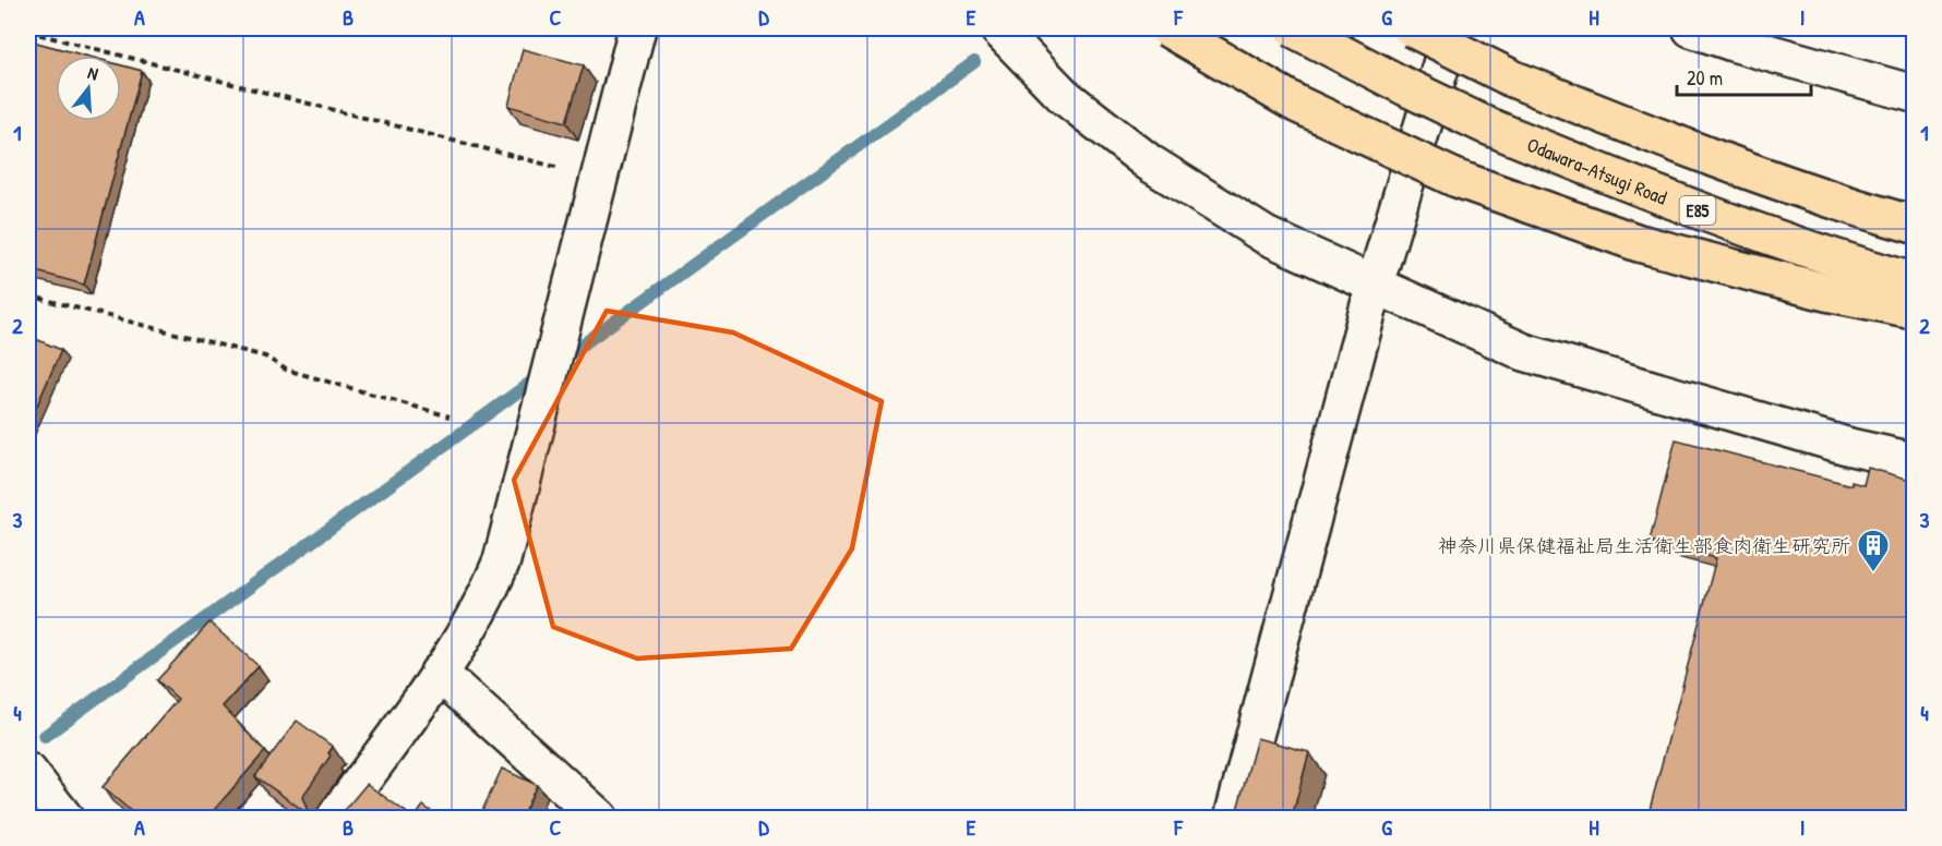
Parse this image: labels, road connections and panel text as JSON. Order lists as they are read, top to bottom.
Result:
{
  "streets": {
    "highway": ["Odawara-Atsugi Road", "E85"]
  },
  "places": {
    "building": ["神奈川県保健福祉局生活衛生部食肉衛生研究所"]
  },
  "scale_bar": "20 m",
  "north": "top",
  "grid": {
    "columns": [
      "A",
      "B",
      "C",
      "D",
      "E",
      "F",
      "G",
      "H",
      "I"
    ],
    "rows": [
      "1",
      "2",
      "3",
      "4"
    ]
  }
}
